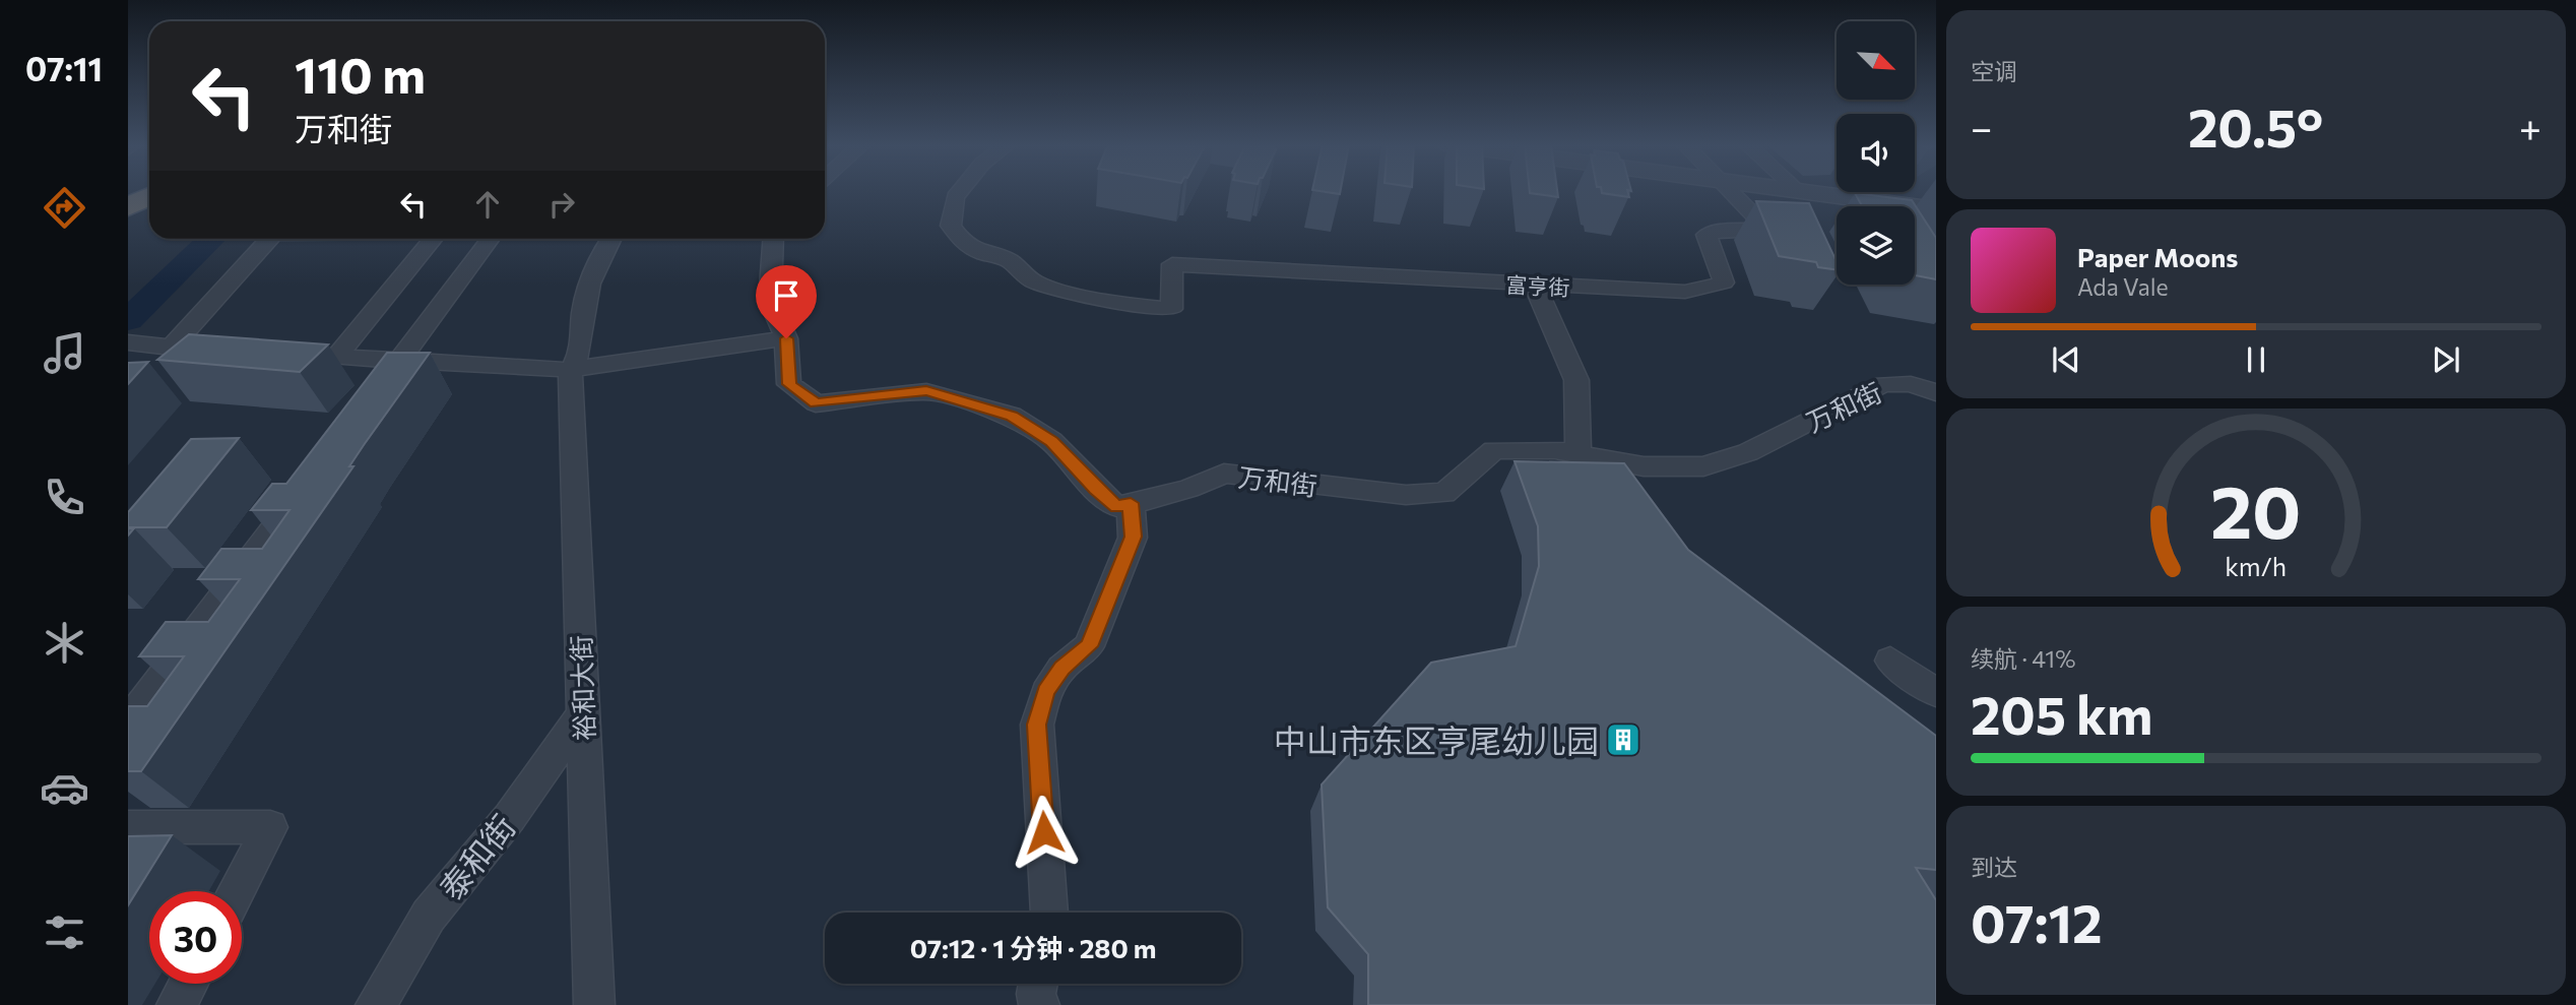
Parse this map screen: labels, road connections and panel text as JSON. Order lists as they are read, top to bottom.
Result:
{
  "streets": {
    "street": [
      "富亨街",
      "万和街",
      "裕和大街",
      "泰和街"
    ]
  },
  "crossings": [
    ["裕和大街", "泰和街"]
  ],
  "places": {
    "building": ["中山市东区亨尾幼儿园"]
  },
  "north": "bottom right",
  "page": {
    "tabs": "07:11",
    "tile": [
      "空调",
      ["续航 · 41%", "205 km"],
      ["到达", "07:12"]
    ],
    "turn": ["110 m", "万和街"],
    "heat": ["−", "20.5°", "+"],
    "song": ["Paper Moons", "Ada Vale"],
    "limit": "30",
    "trip": "07:12 · 1 分钟 · 280 m",
    "gauge": ["20", "km/h"]
  }
}
